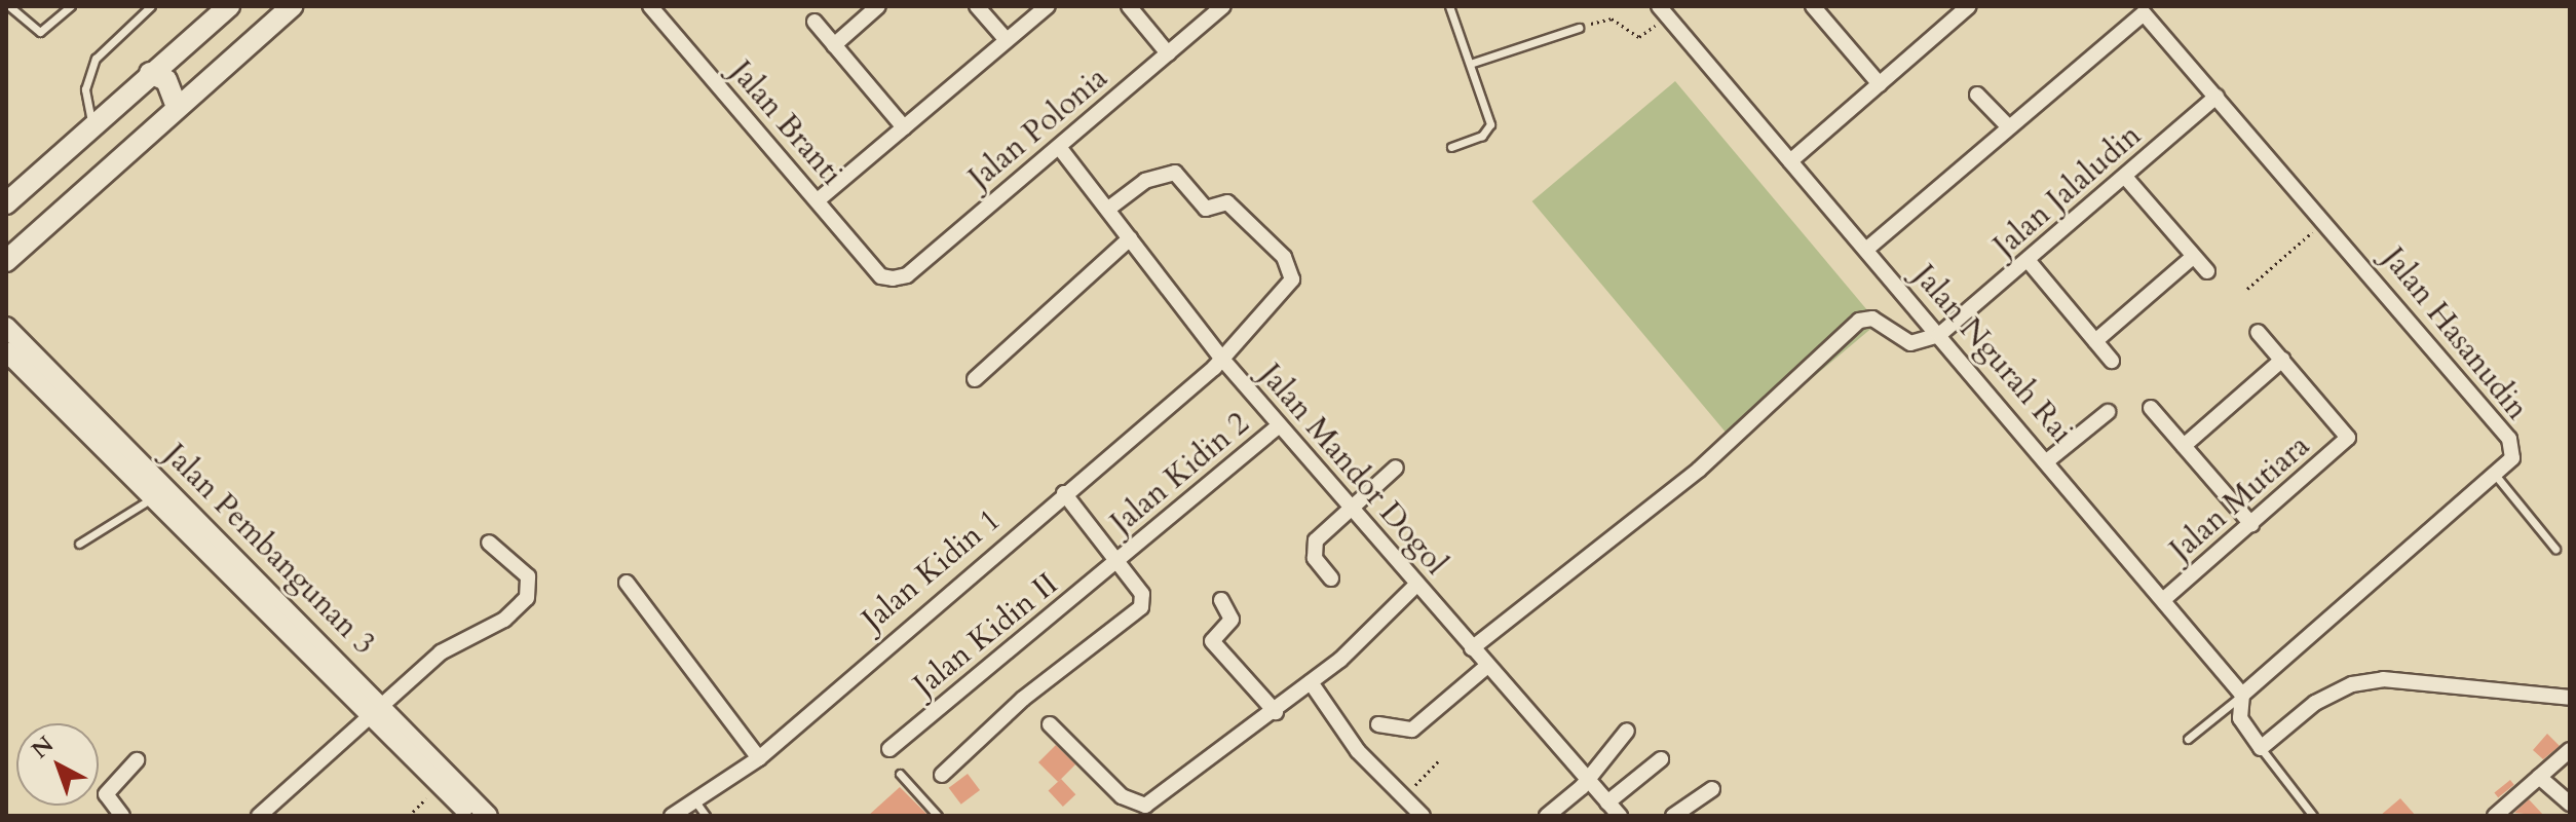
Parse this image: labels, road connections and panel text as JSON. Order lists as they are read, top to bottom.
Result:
{
  "streets": {
    "street": [
      "Jalan Branti",
      "Jalan Polonia",
      "Jalan Jalaludin",
      "Jalan Hasanudin",
      "Jalan Ngurah Rai",
      "Jalan Mandor Dogol",
      "Jalan Kidin 2",
      "Jalan Mutiara",
      "Jalan Pembangunan 3",
      "Jalan Kidin 1",
      "Jalan Kidin II"
    ]
  },
  "crossings": [
    ["Jalan Branti", "Jalan Polonia"],
    ["Jalan Polonia", "Jalan Mandor Dogol"],
    ["Jalan Jalaludin", "Jalan Hasanudin"],
    ["Jalan Jalaludin", "Jalan Ngurah Rai"],
    ["Jalan Hasanudin", "Jalan Ngurah Rai"],
    ["Jalan Ngurah Rai", "Jalan Mutiara"],
    ["Jalan Mandor Dogol", "Jalan Kidin 2"],
    ["Jalan Mandor Dogol", "Jalan Kidin 1"],
    ["Jalan Kidin 2", "Jalan Kidin II"]
  ],
  "north": "top left"
}
